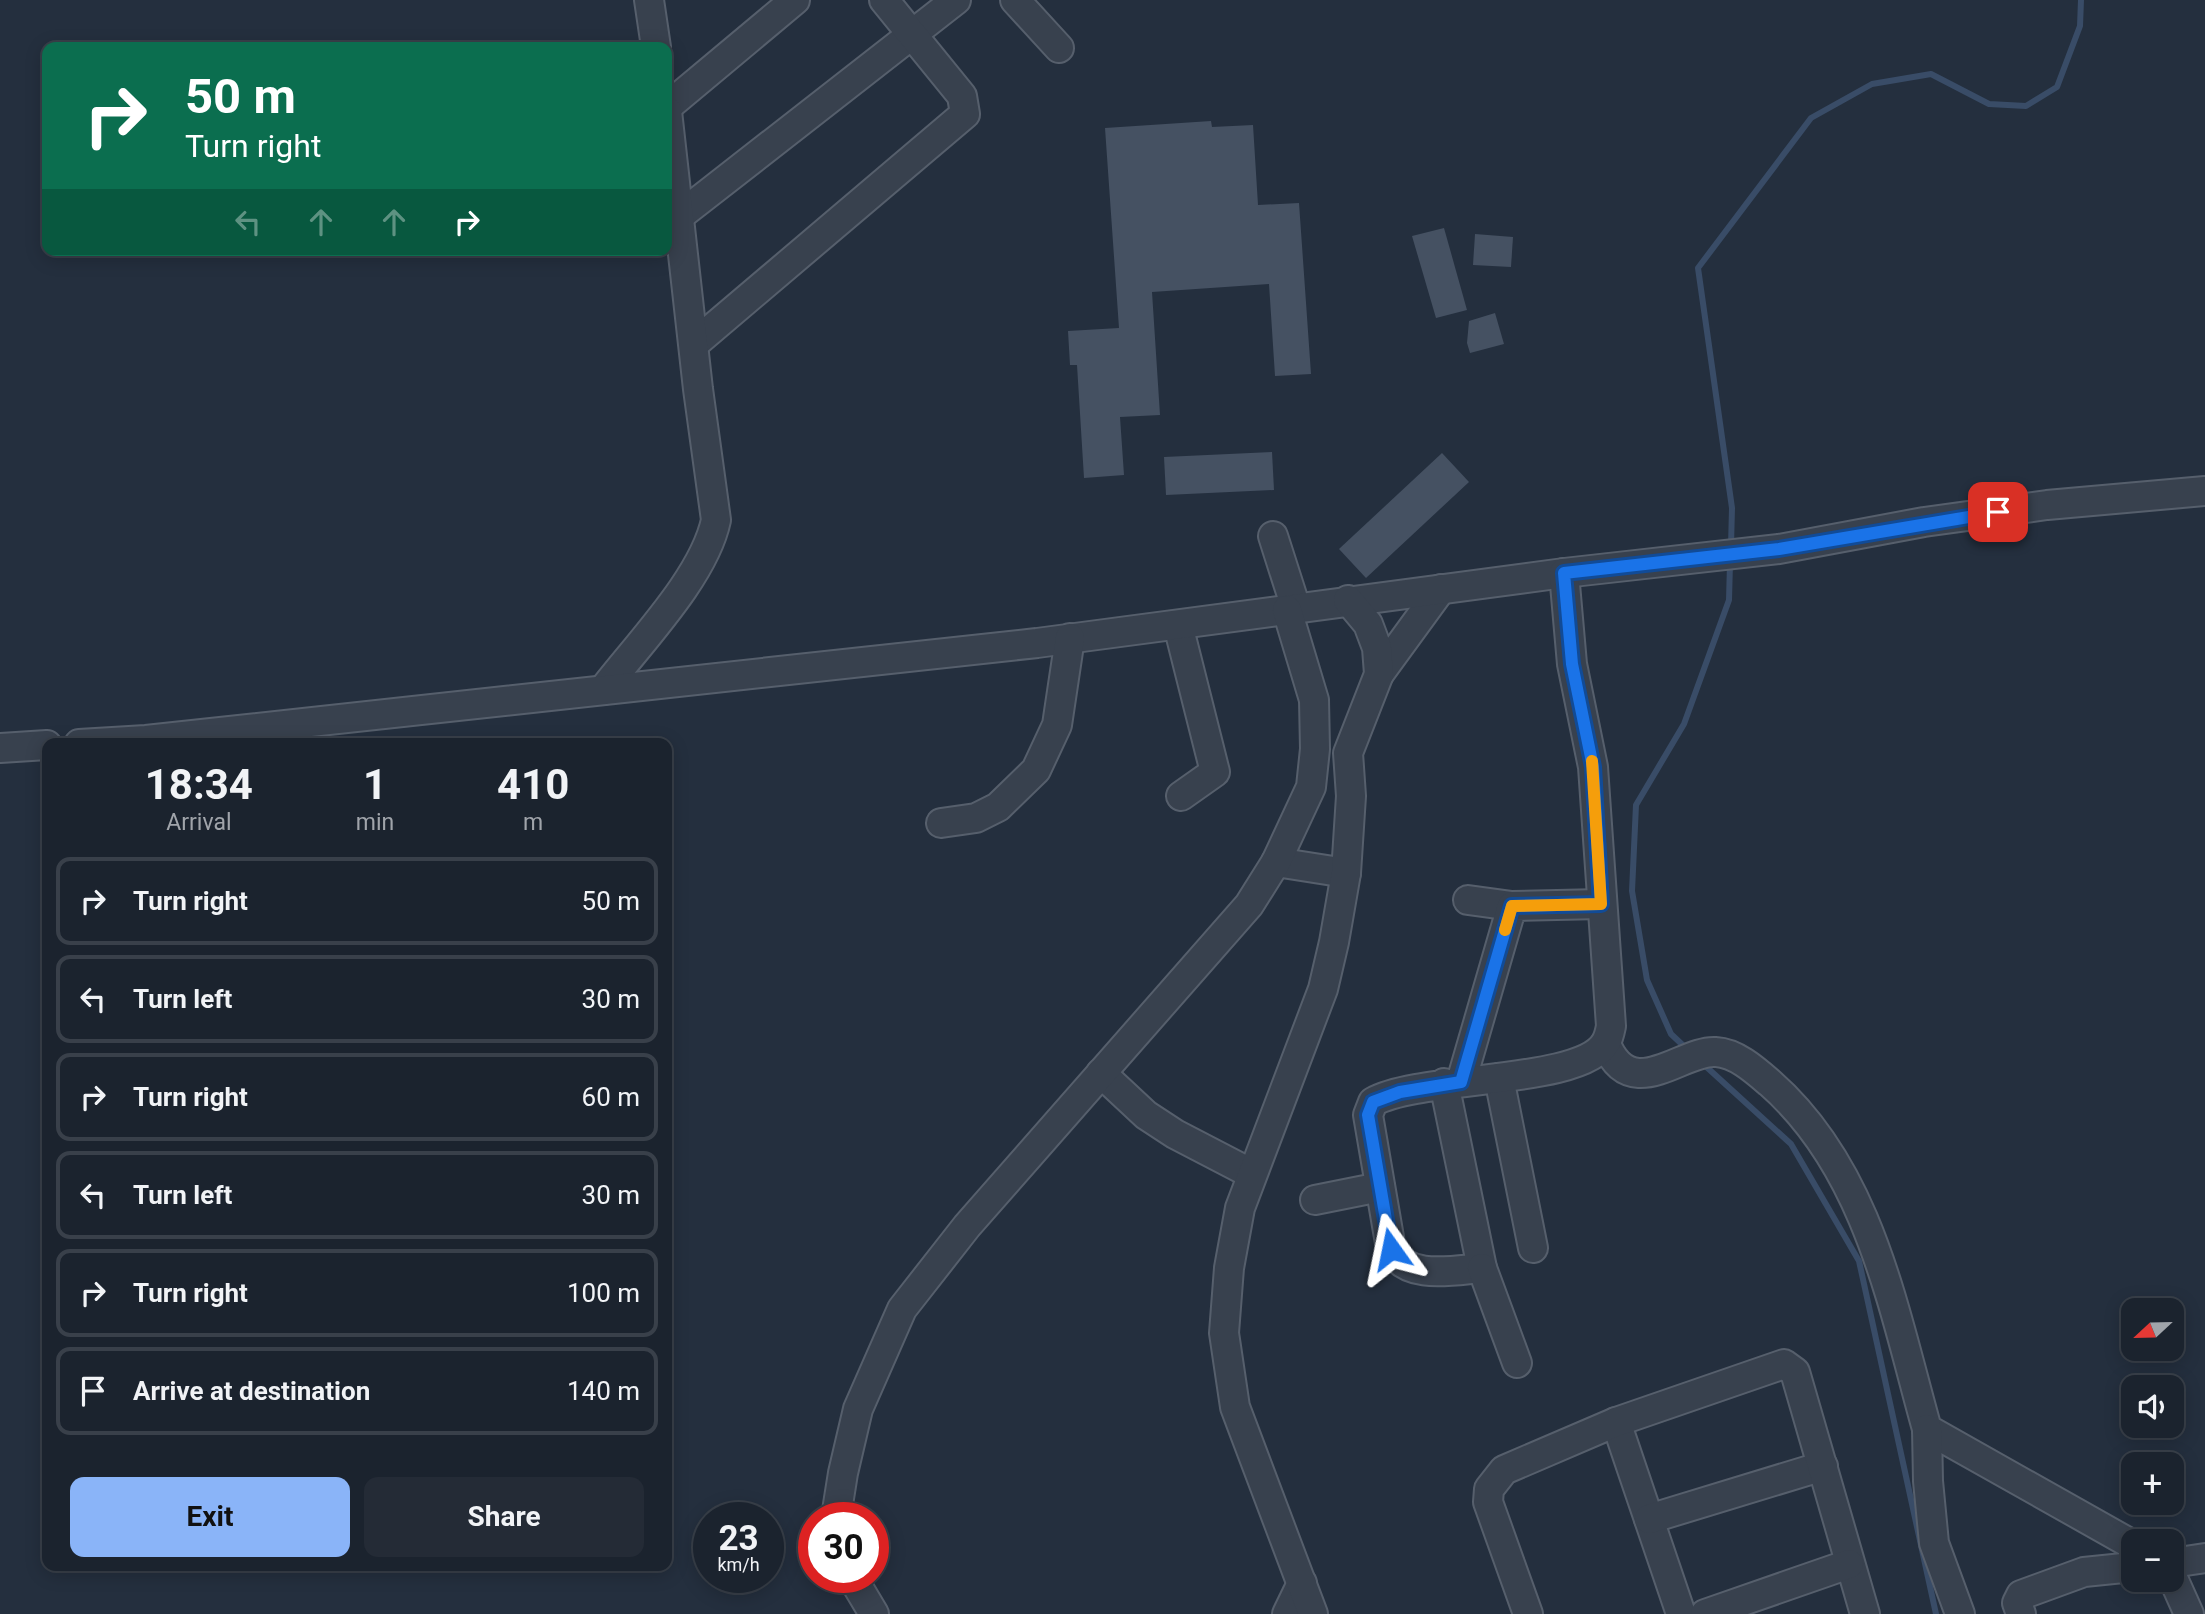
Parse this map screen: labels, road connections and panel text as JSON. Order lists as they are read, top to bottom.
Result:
{
  "north": "left",
  "page": {
    "turn": ["50 m", "Turn right"],
    "eta": [
      "18:34",
      "Arrival",
      "1",
      "min",
      "410",
      "m"
    ],
    "list": [
      {
        "name": "Turn right",
        "value": "50 m"
      },
      {
        "name": "Turn left",
        "value": "30 m"
      },
      {
        "name": "Turn right",
        "value": "60 m"
      },
      {
        "name": "Turn left",
        "value": "30 m"
      },
      {
        "name": "Turn right",
        "value": "100 m"
      },
      {
        "name": "Arrive at destination",
        "value": "140 m"
      }
    ],
    "map_buttons": ["+", "−"],
    "buttons": ["Exit", "Share"],
    "speed": "23 km/h",
    "limit": "30"
  }
}
